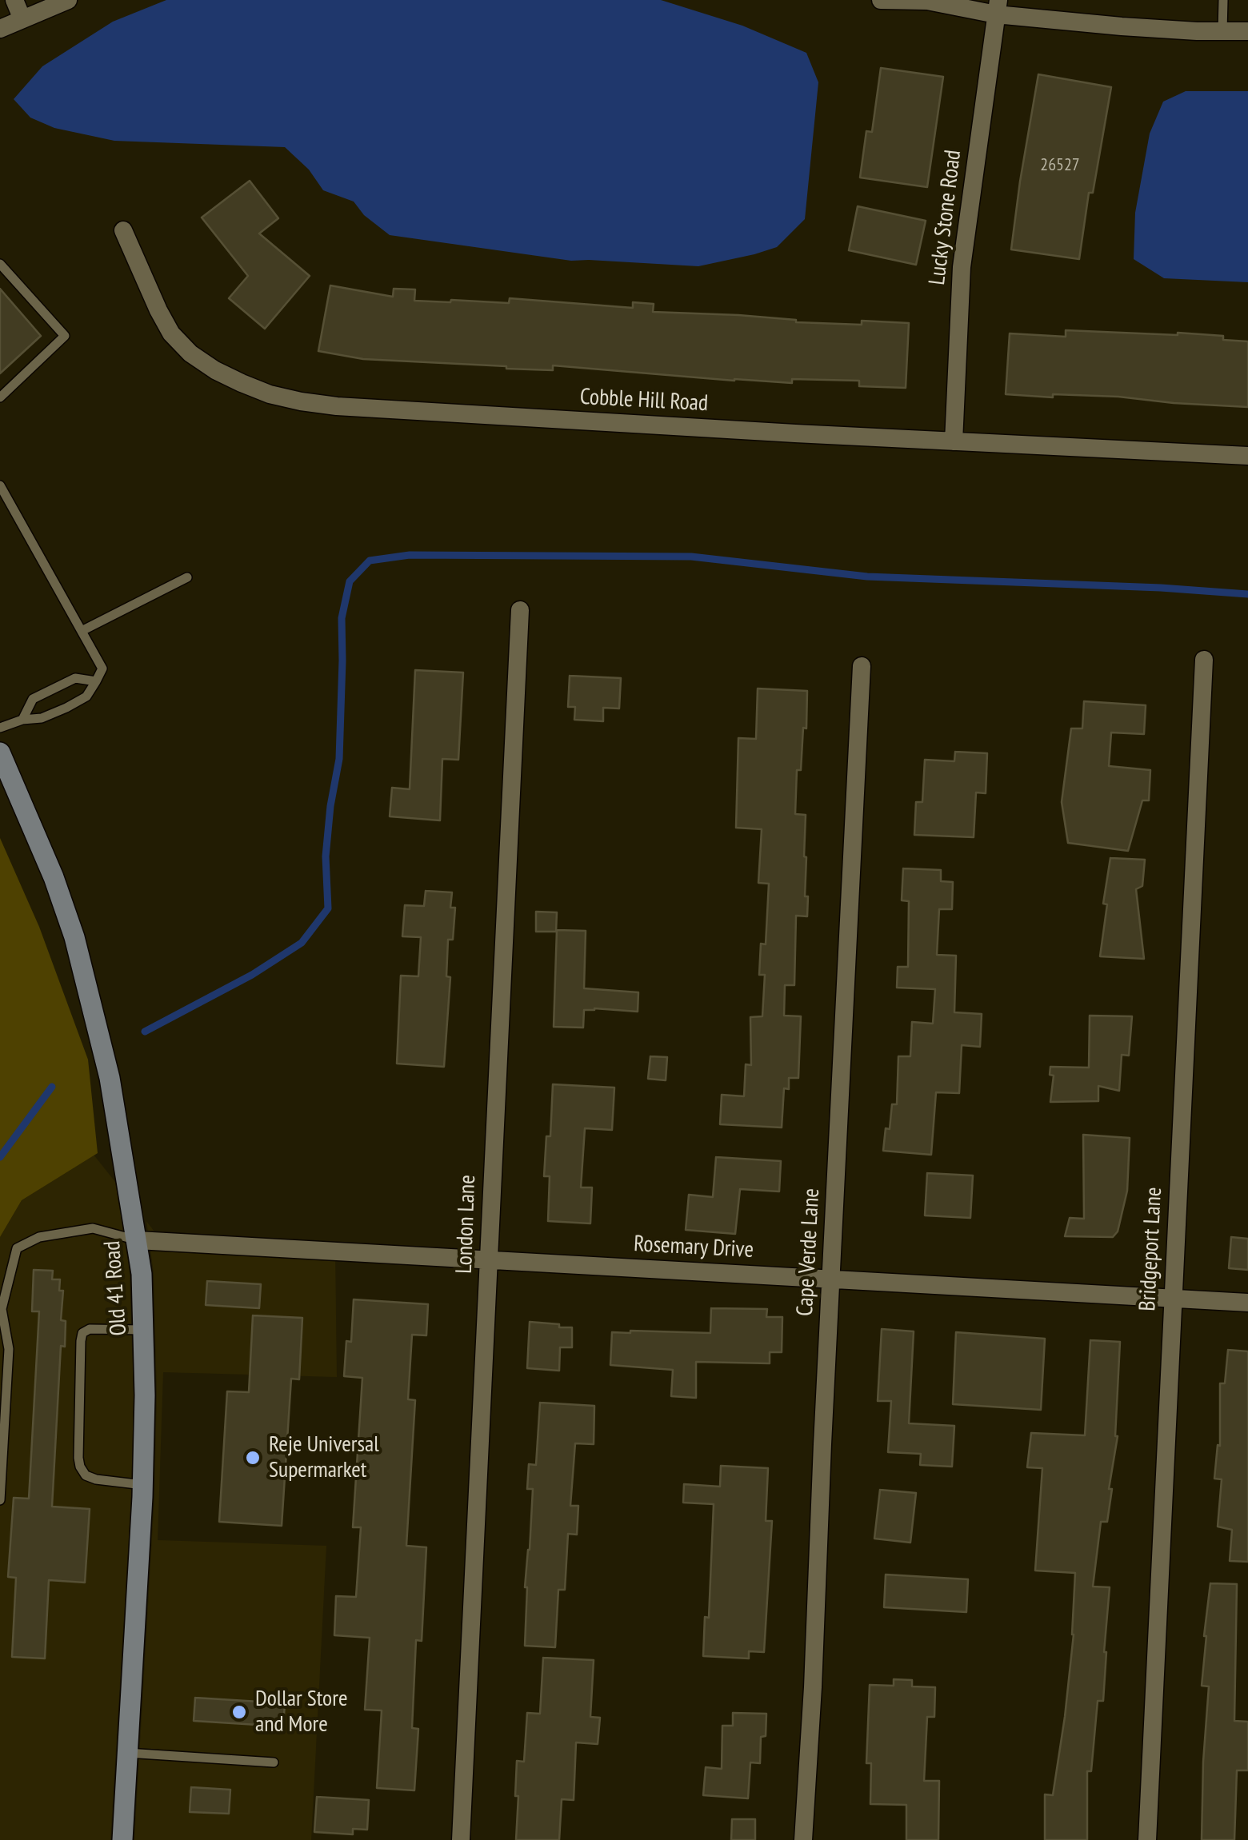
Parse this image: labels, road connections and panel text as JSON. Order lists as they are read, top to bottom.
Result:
{
  "streets": {
    "street": [
      "Lucky Stone Road",
      "Cobble Hill Road",
      "London Lane",
      "Rosemary Drive",
      "Bridgeport Lane",
      "Cape Verde Lane",
      "Old 41 Road"
    ]
  },
  "crossings": [
    ["Lucky Stone Road", "Cobble Hill Road"],
    ["London Lane", "Rosemary Drive"],
    ["Rosemary Drive", "Bridgeport Lane"],
    ["Rosemary Drive", "Cape Verde Lane"],
    ["Rosemary Drive", "Old 41 Road"]
  ],
  "places": ["Reje Universal Supermarket", "Dollar Store and More"],
  "house_numbers": ["26527"]
}
